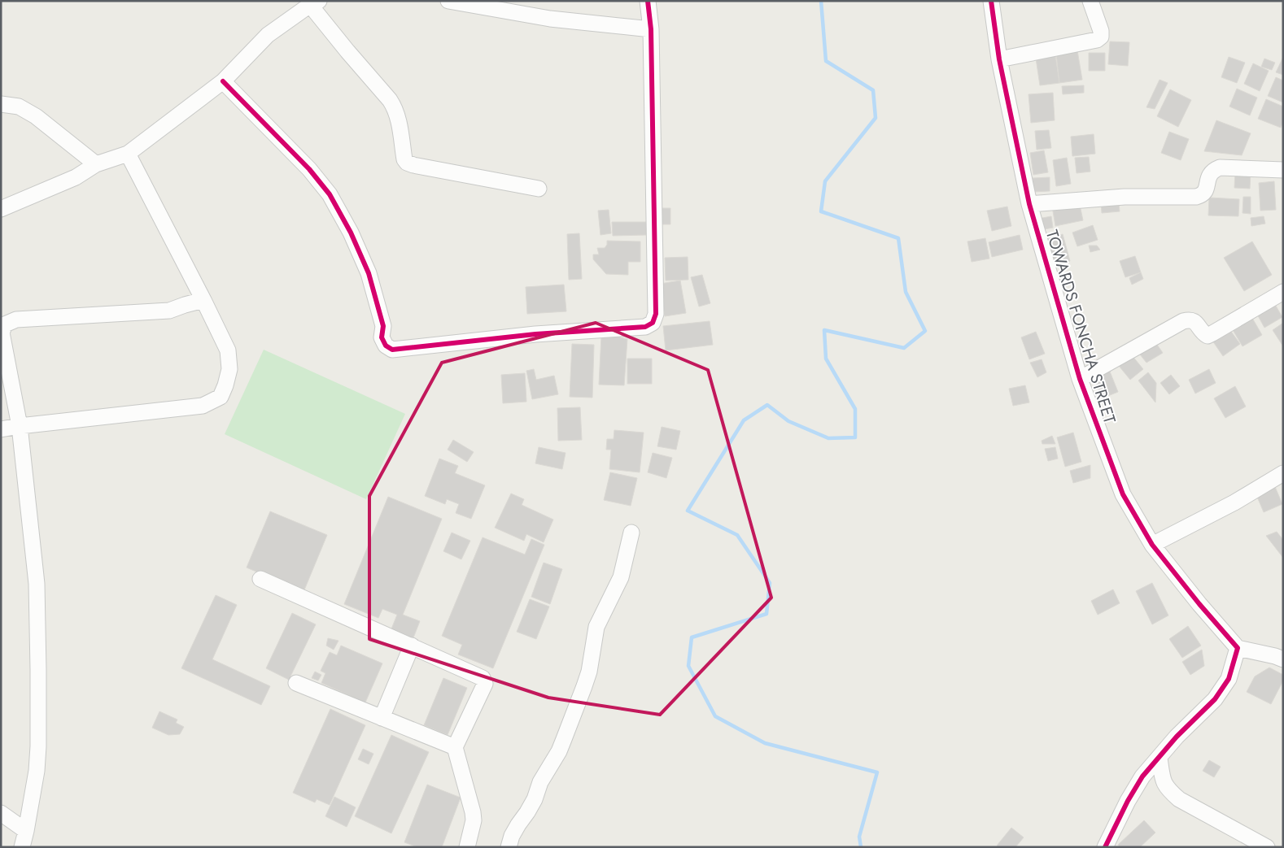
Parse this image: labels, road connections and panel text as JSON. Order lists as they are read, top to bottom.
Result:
{
  "streets": {
    "street": ["TOWARDS FONCHA STREET"]
  }
}
